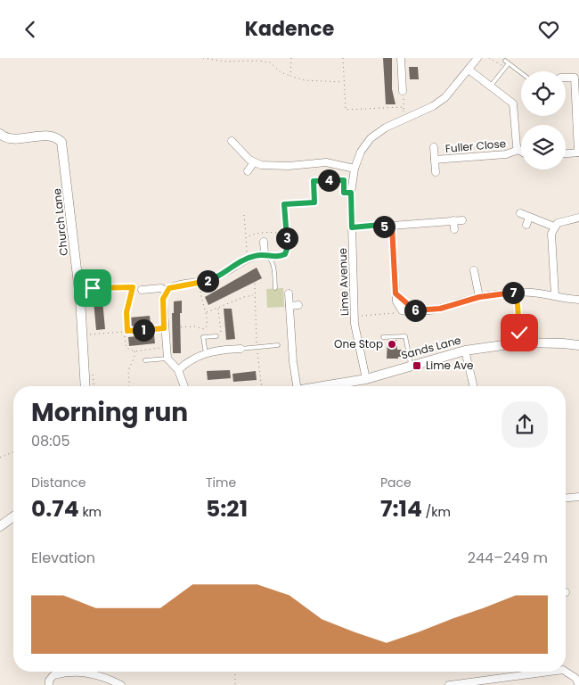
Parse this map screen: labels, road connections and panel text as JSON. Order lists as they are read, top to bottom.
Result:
{
  "streets": {
    "street": [
      "Fuller Close",
      "Church Lane",
      "Lime Avenue",
      "Sands Lane"
    ]
  },
  "crossings": [
    ["Lime Avenue", "Sands Lane"]
  ],
  "places": {
    "other": ["One Stop"],
    "transit": ["Lime Ave"]
  },
  "page": {
    "header": "Kadence",
    "pins": [
      "4",
      "5",
      "3",
      "2",
      "7",
      "6",
      "1"
    ],
    "heading": ["Morning run", "08:05"],
    "stats": [
      ["Distance", "0.74 km"],
      ["Time", "5:21"],
      ["Pace", "7:14 /km"]
    ],
    "chart": ["Elevation", "244–249 m"]
  }
}
